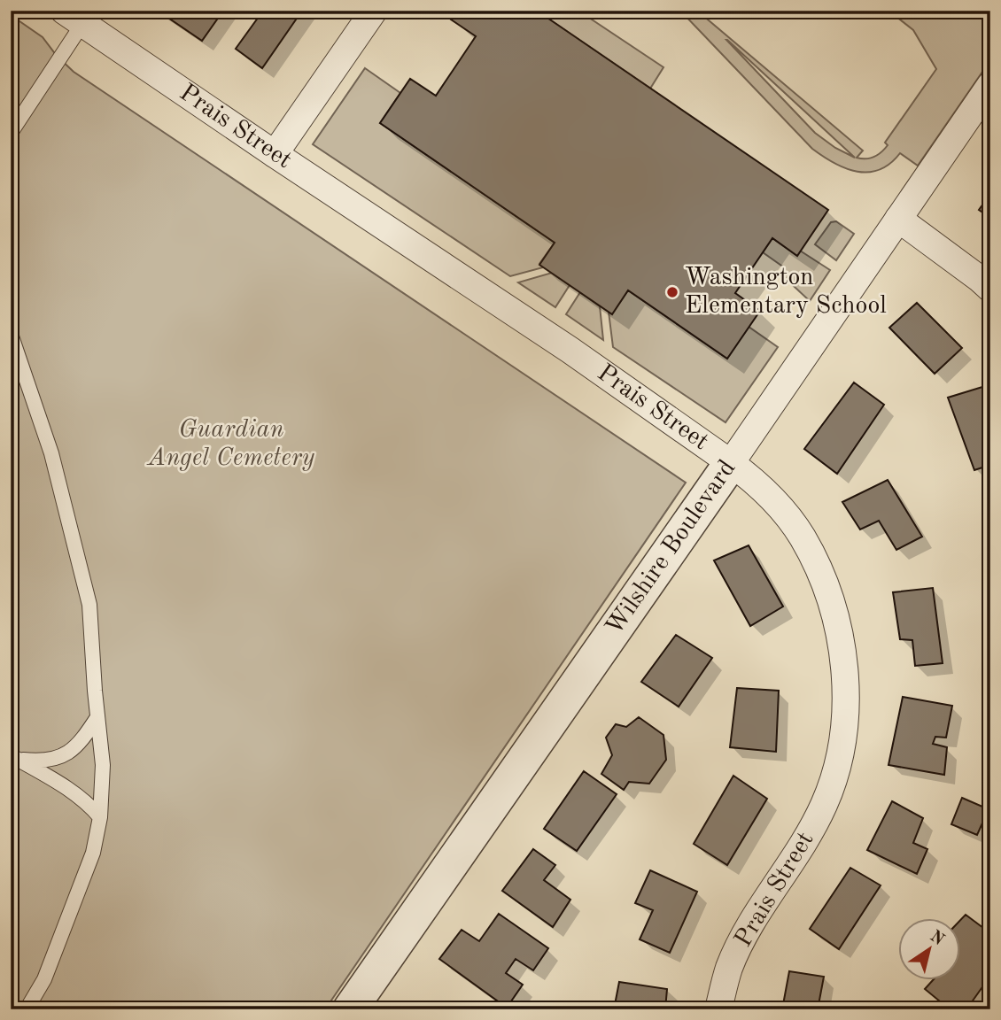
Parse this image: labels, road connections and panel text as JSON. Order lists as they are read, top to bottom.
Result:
{
  "streets": {
    "street": ["Prais Street", "Wilshire Boulevard"]
  },
  "crossings": [
    ["Prais Street", "Wilshire Boulevard"]
  ],
  "parks": ["Guardian Angel Cemetery"],
  "places": ["Washington Elementary School"],
  "north": "top right"
}
